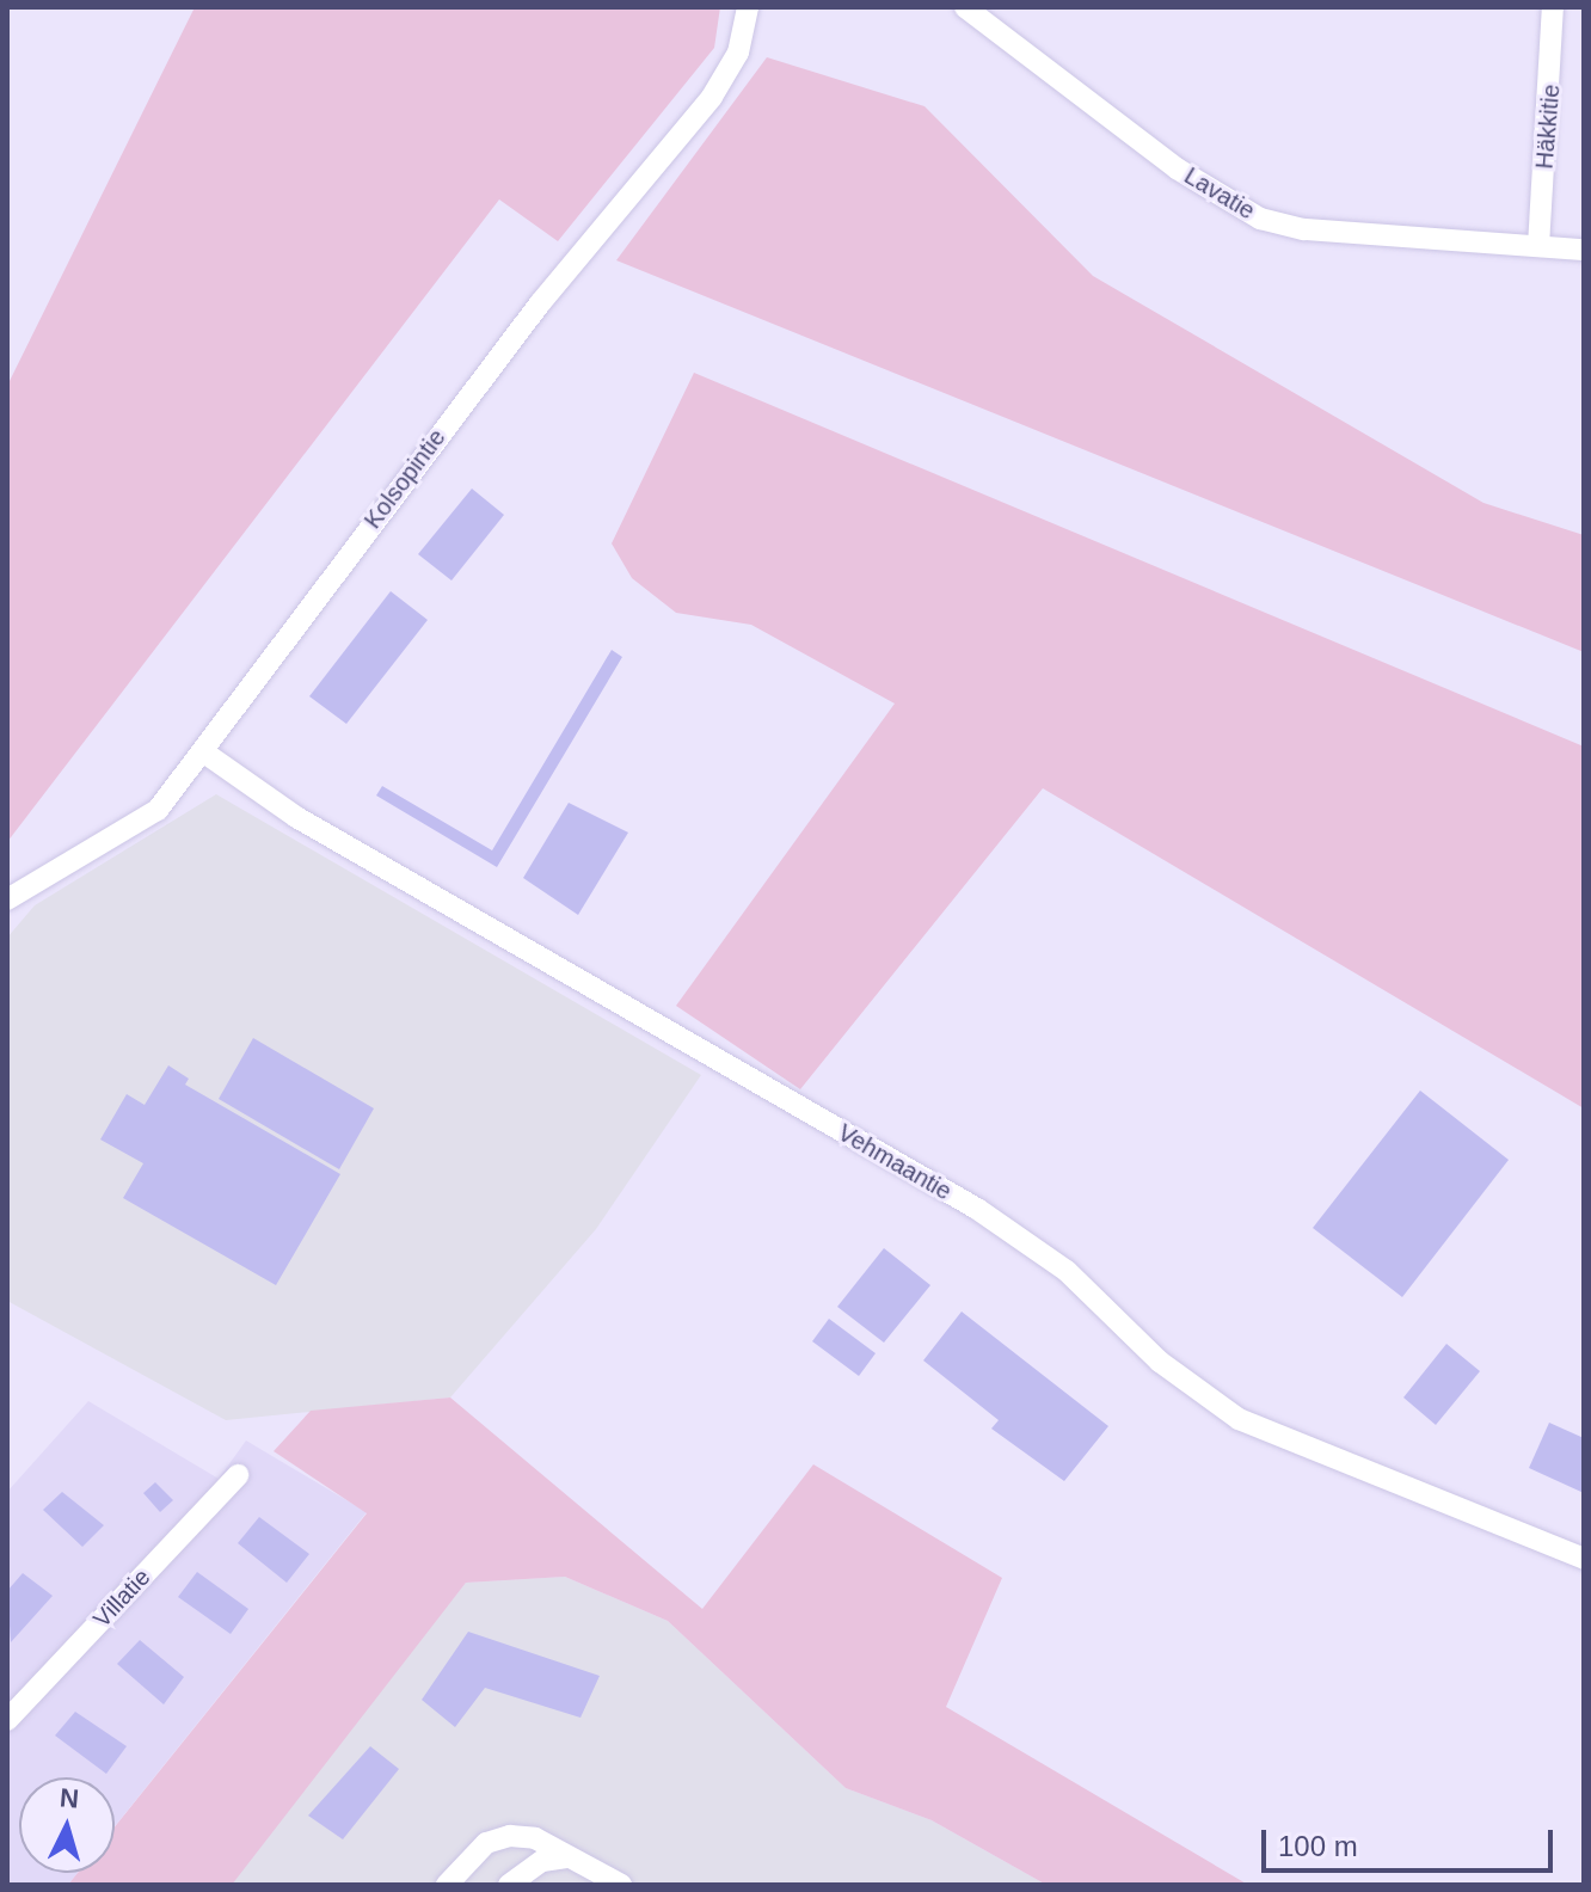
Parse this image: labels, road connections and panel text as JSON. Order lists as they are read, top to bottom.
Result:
{
  "streets": {
    "street": [
      "Häkkitie",
      "Lavatie",
      "Kolsopintie",
      "Vehmaantie",
      "Villatie"
    ]
  },
  "crossings": [
    ["Häkkitie", "Lavatie"],
    ["Kolsopintie", "Vehmaantie"]
  ],
  "scale_bar": "100 m",
  "north": "top"
}
